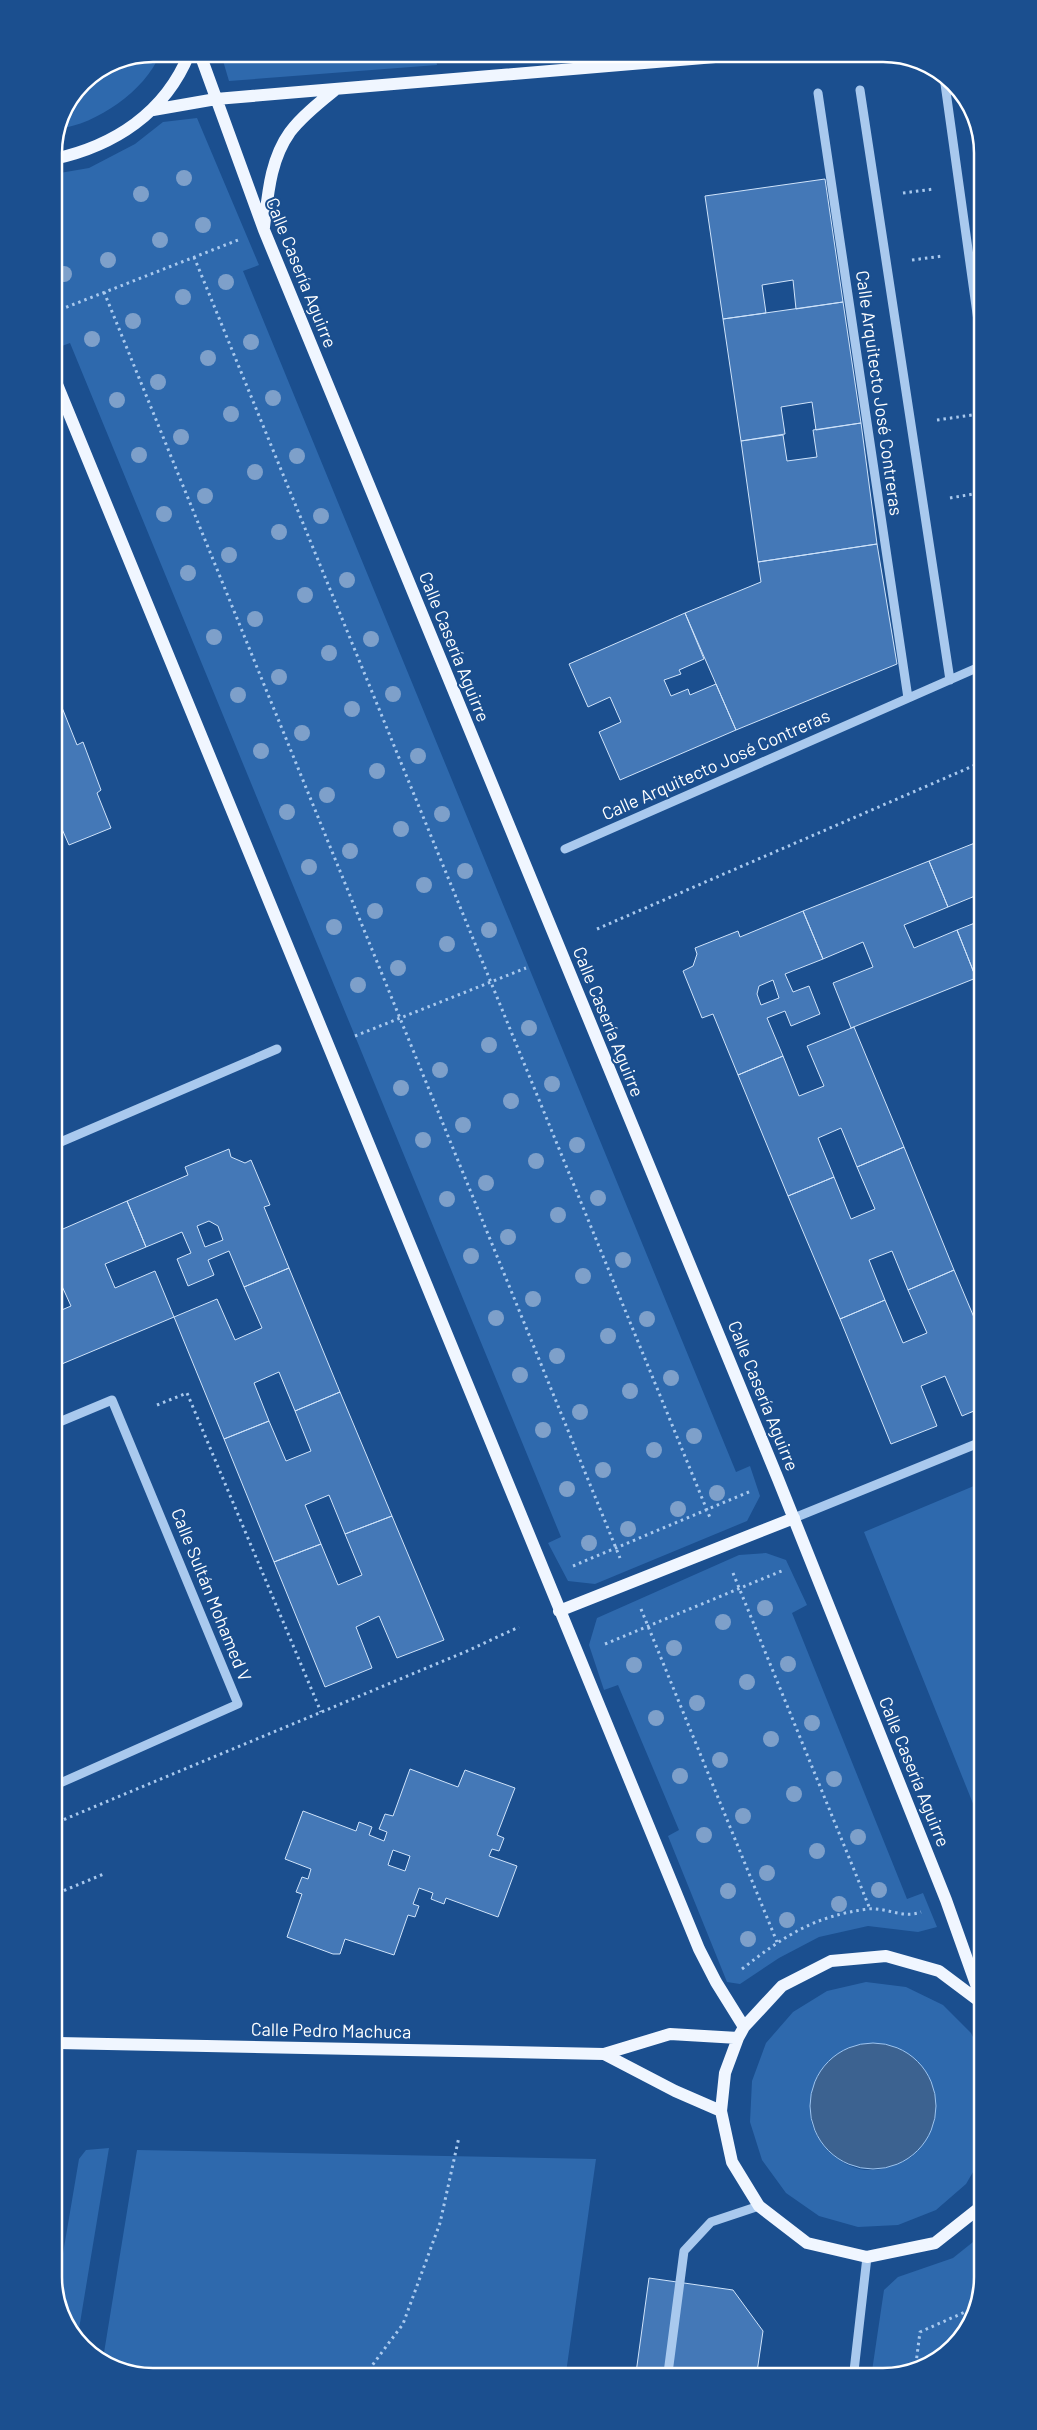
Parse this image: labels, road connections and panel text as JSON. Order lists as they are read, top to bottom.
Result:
{
  "streets": {
    "main road": ["Calle Casería Aguirre", "Calle Pedro Machuca"],
    "street": ["Calle Arquitecto José Contreras", "Calle Sultán Mohamed V"]
  }
}
